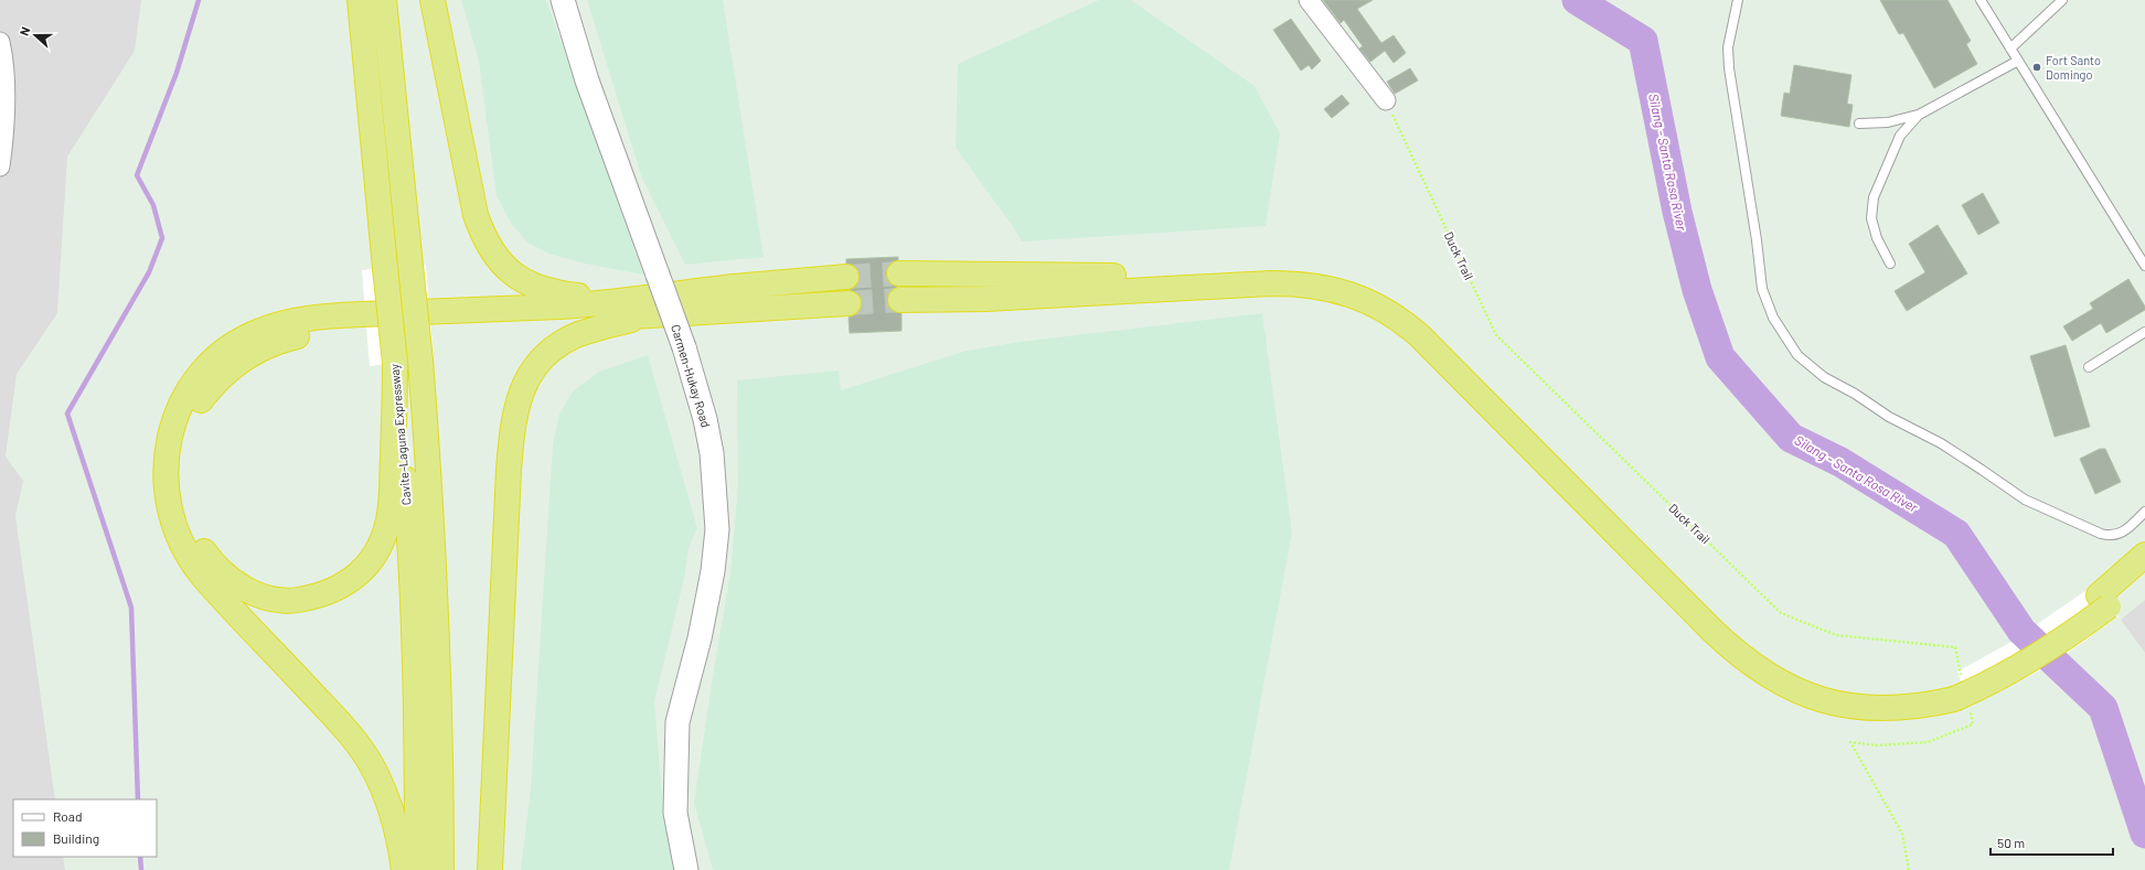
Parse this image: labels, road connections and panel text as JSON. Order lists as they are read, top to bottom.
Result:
{
  "streets": {
    "highway": ["Cavite–Laguna Expressway"],
    "street": ["Carmen-Hukay Road"],
    "path": ["Duck Trail"]
  },
  "water": ["Silang - Santa Rosa River"],
  "places": ["Fort Santo Domingo"],
  "legend": ["Road", "Building"],
  "scale_bar": "50 m",
  "north": "left"
}
